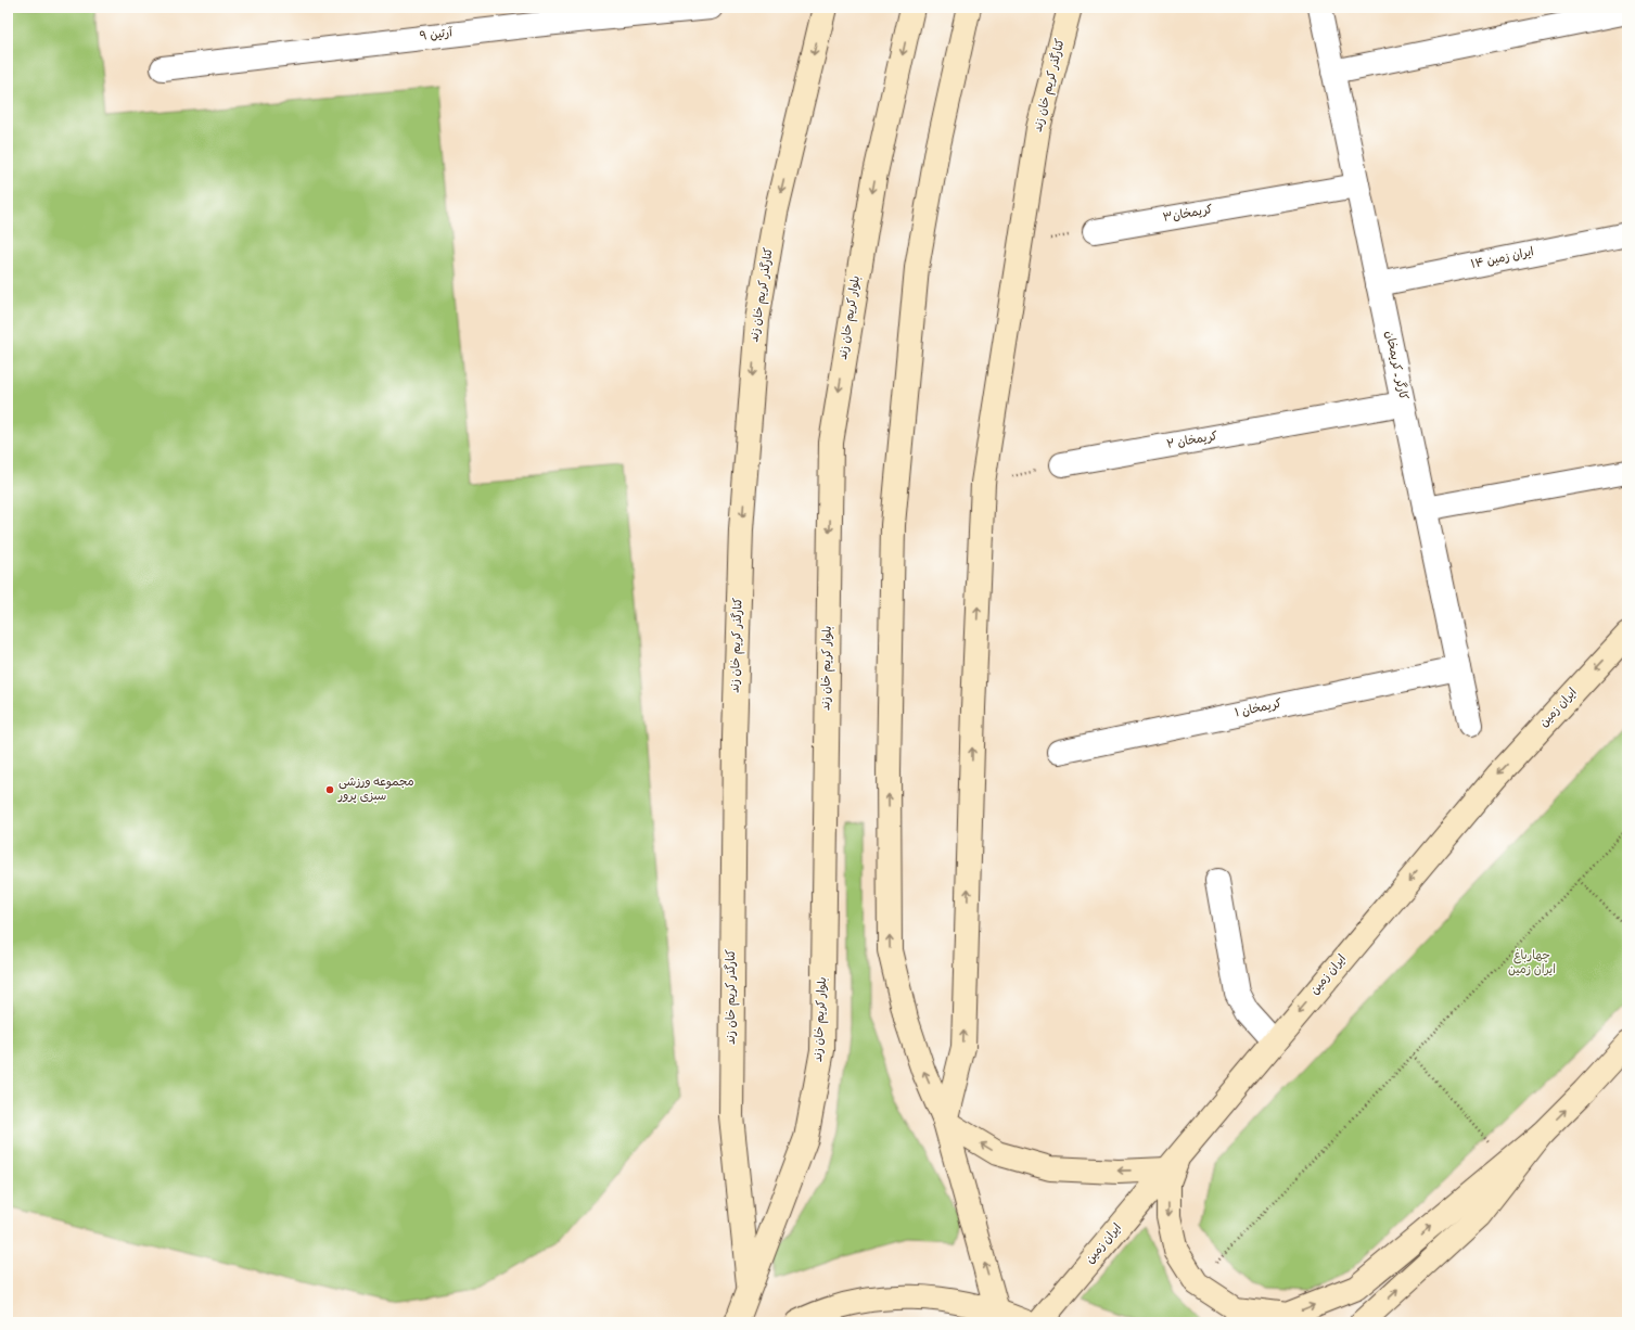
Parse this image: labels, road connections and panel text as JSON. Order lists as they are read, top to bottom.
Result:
{
  "streets": {
    "main road": ["کنارگذر کریم خان زند", "بلوار کریم خان زند", "ایران زمین"],
    "street": [
      "آرتین ۹",
      "کریمخان۳",
      "ایران زمین ۱۴",
      "کارگر ـ کریمخان",
      "کریمخان ۲",
      "کریمخان ۱"
    ]
  },
  "crossings": [
    ["کنارگذر کریم خان زند", "بلوار کریم خان زند"],
    ["کریمخان۳", "کارگر ـ کریمخان"],
    ["ایران زمین ۱۴", "کارگر ـ کریمخان"],
    ["کارگر ـ کریمخان", "کریمخان ۲"],
    ["کارگر ـ کریمخان", "کریمخان ۱"]
  ],
  "one_way": ["ایران زمین"],
  "parks": ["چهارباغ ایران زمین"],
  "places": ["مجموعه ورزشی سبزی پرور"]
}
